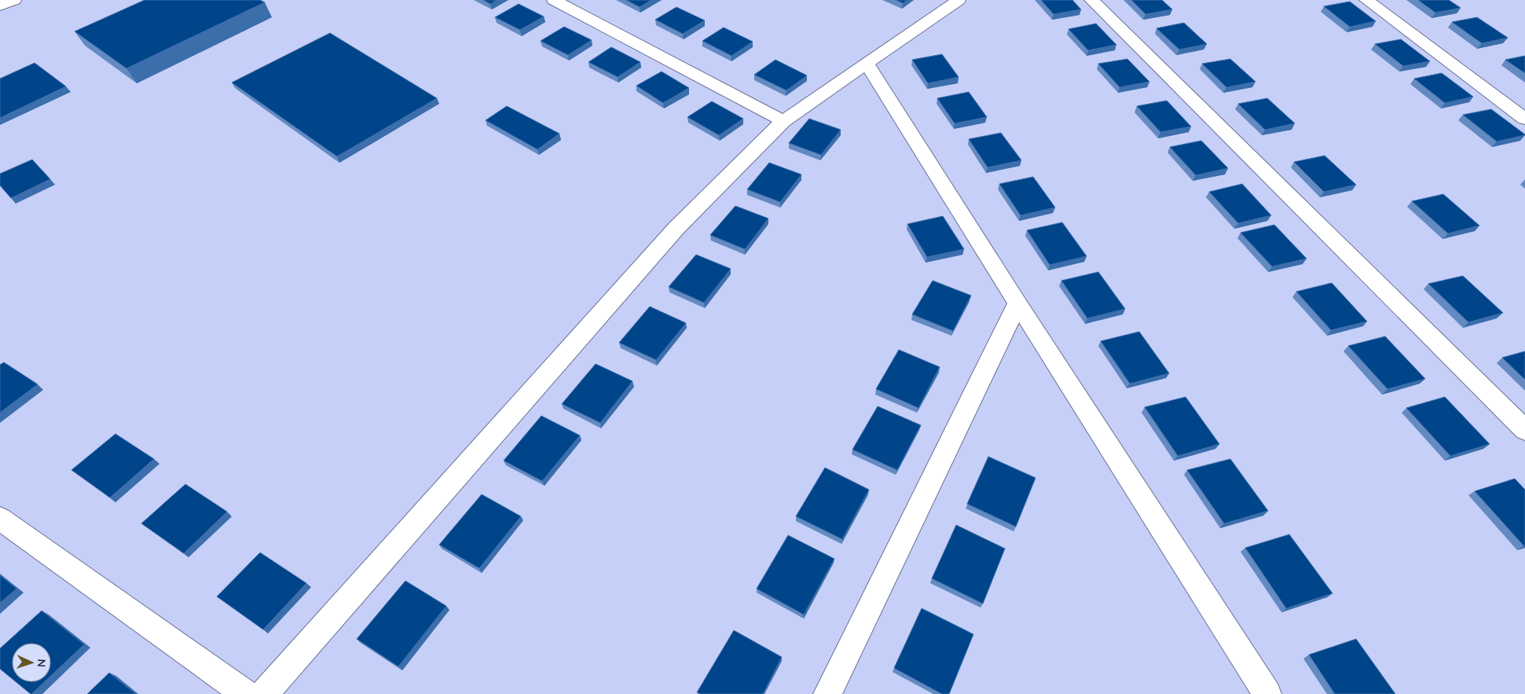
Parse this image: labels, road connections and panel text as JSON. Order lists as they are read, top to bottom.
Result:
{
  "north": "right"
}
